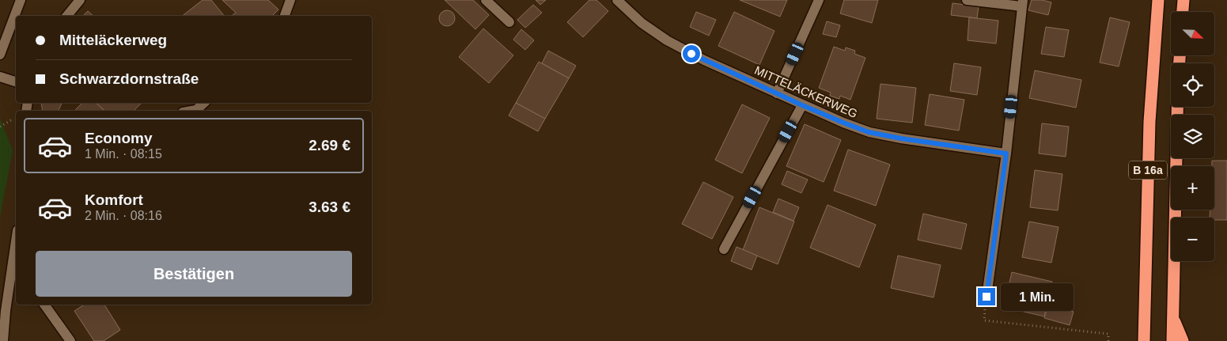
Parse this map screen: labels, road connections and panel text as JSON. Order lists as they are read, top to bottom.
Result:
{
  "streets": {
    "highway": ["B 16a"],
    "street": ["MITTELÄCKERWEG"]
  },
  "north": "bottom right",
  "page": {
    "map_buttons": ["+", "−"],
    "banner": ["Mitteläckerweg", "Schwarzdornstraße"],
    "list": [
      {
        "name": "Economy",
        "note": "1 Min. · 08:15",
        "value": "2.69 €"
      },
      {
        "name": "Komfort",
        "note": "2 Min. · 08:16",
        "value": "3.63 €"
      }
    ],
    "buttons": "Bestätigen",
    "bubble": "1 Min."
  }
}
